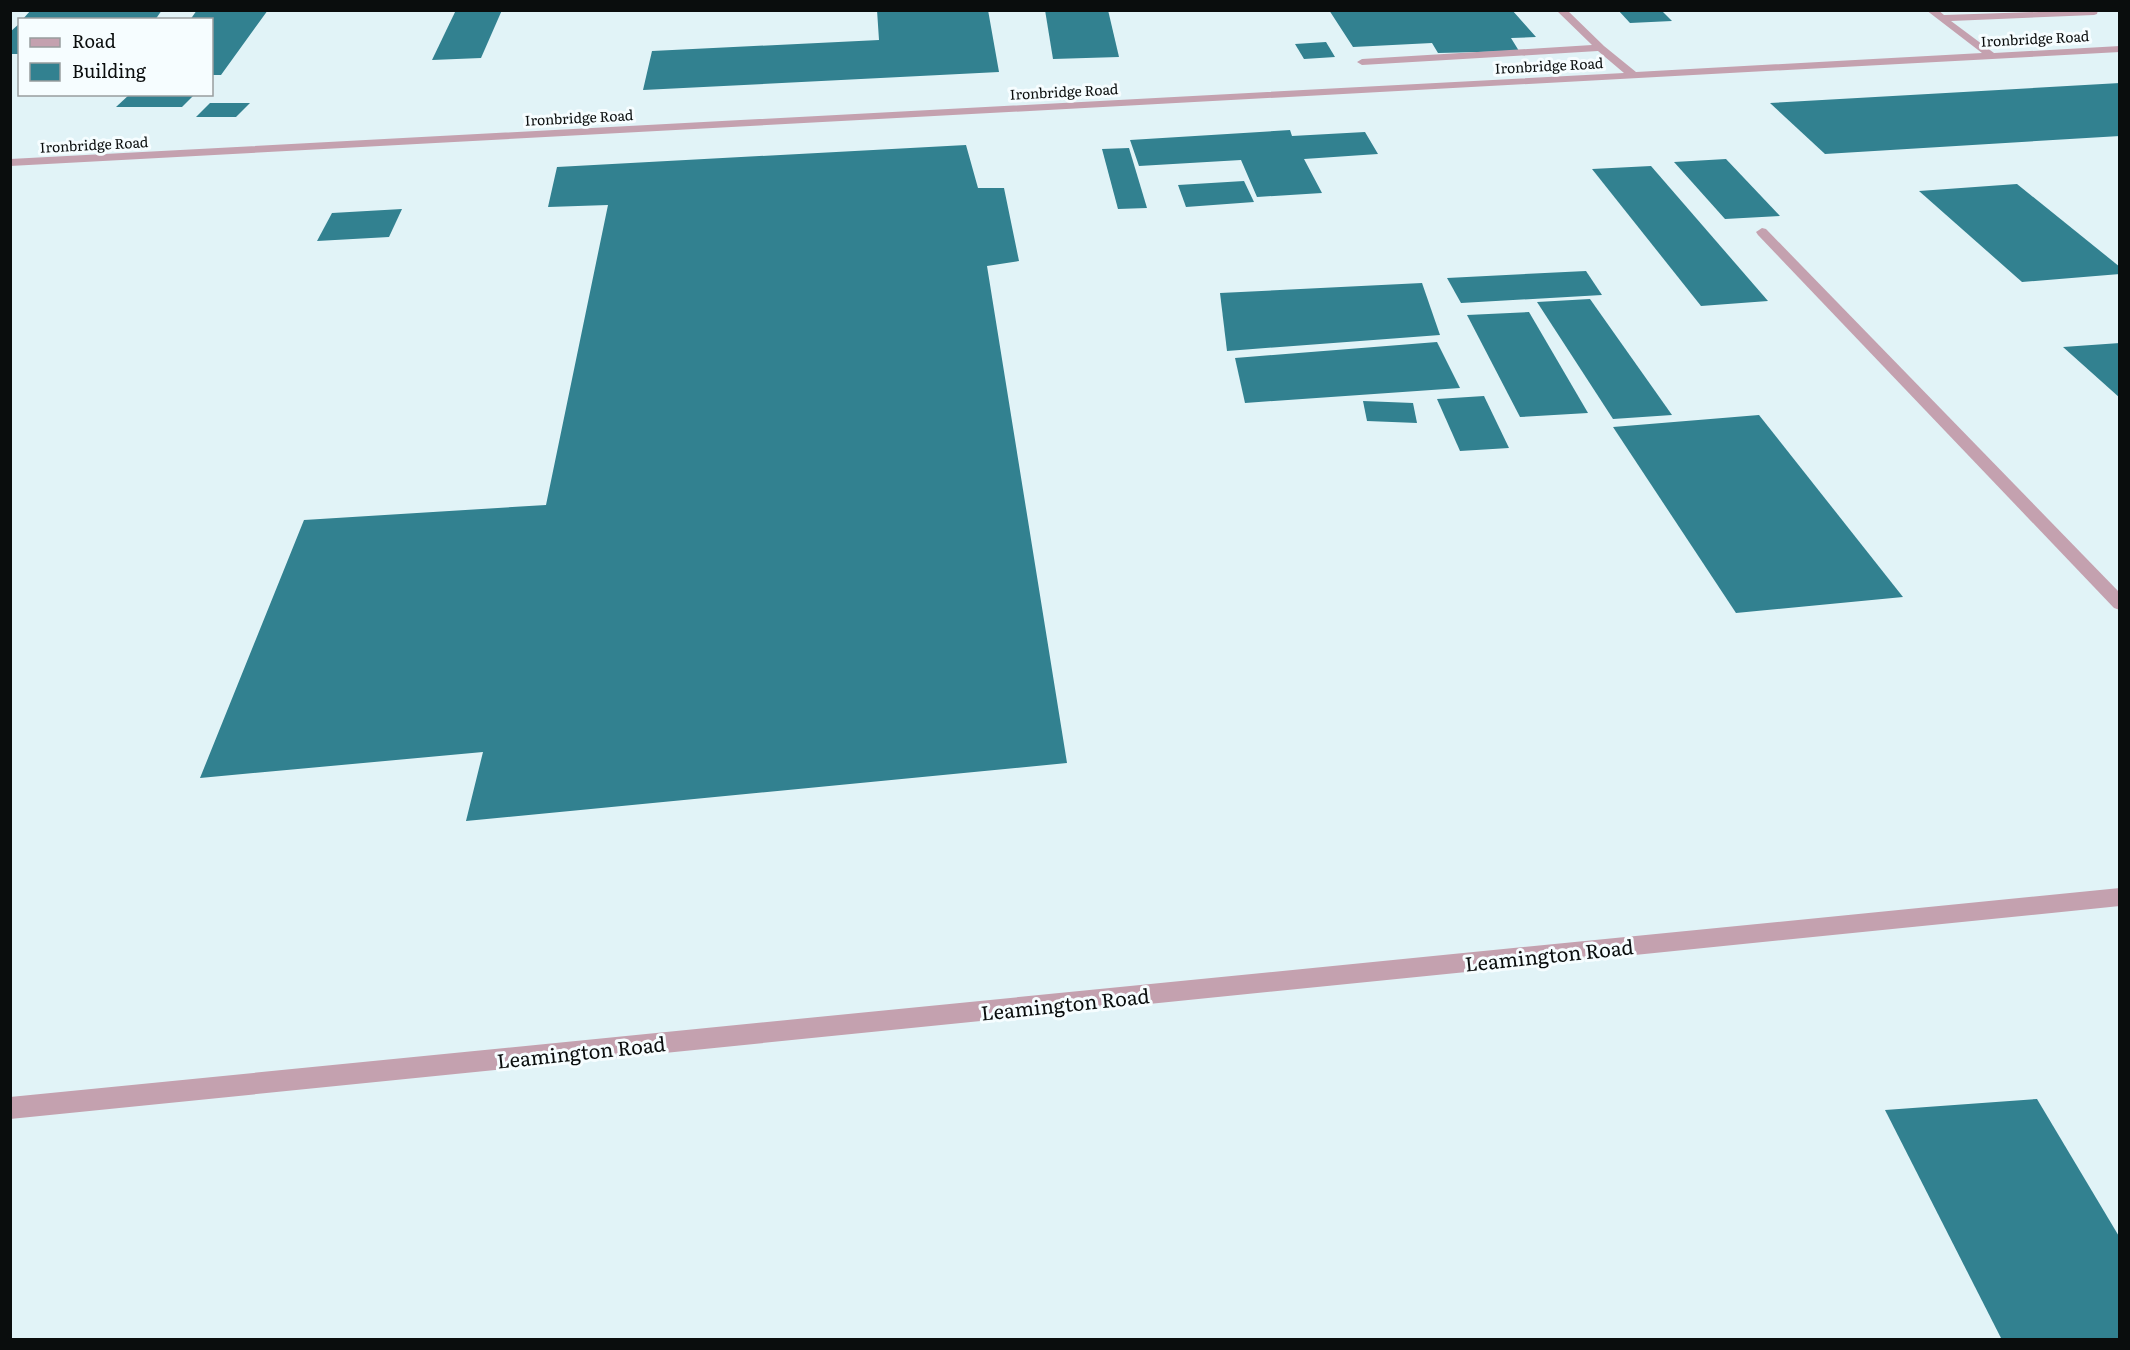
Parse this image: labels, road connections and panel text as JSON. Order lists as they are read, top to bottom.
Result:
{
  "streets": {
    "street": ["Ironbridge Road", "Leamington Road"]
  },
  "legend": ["Road", "Building"]
}
